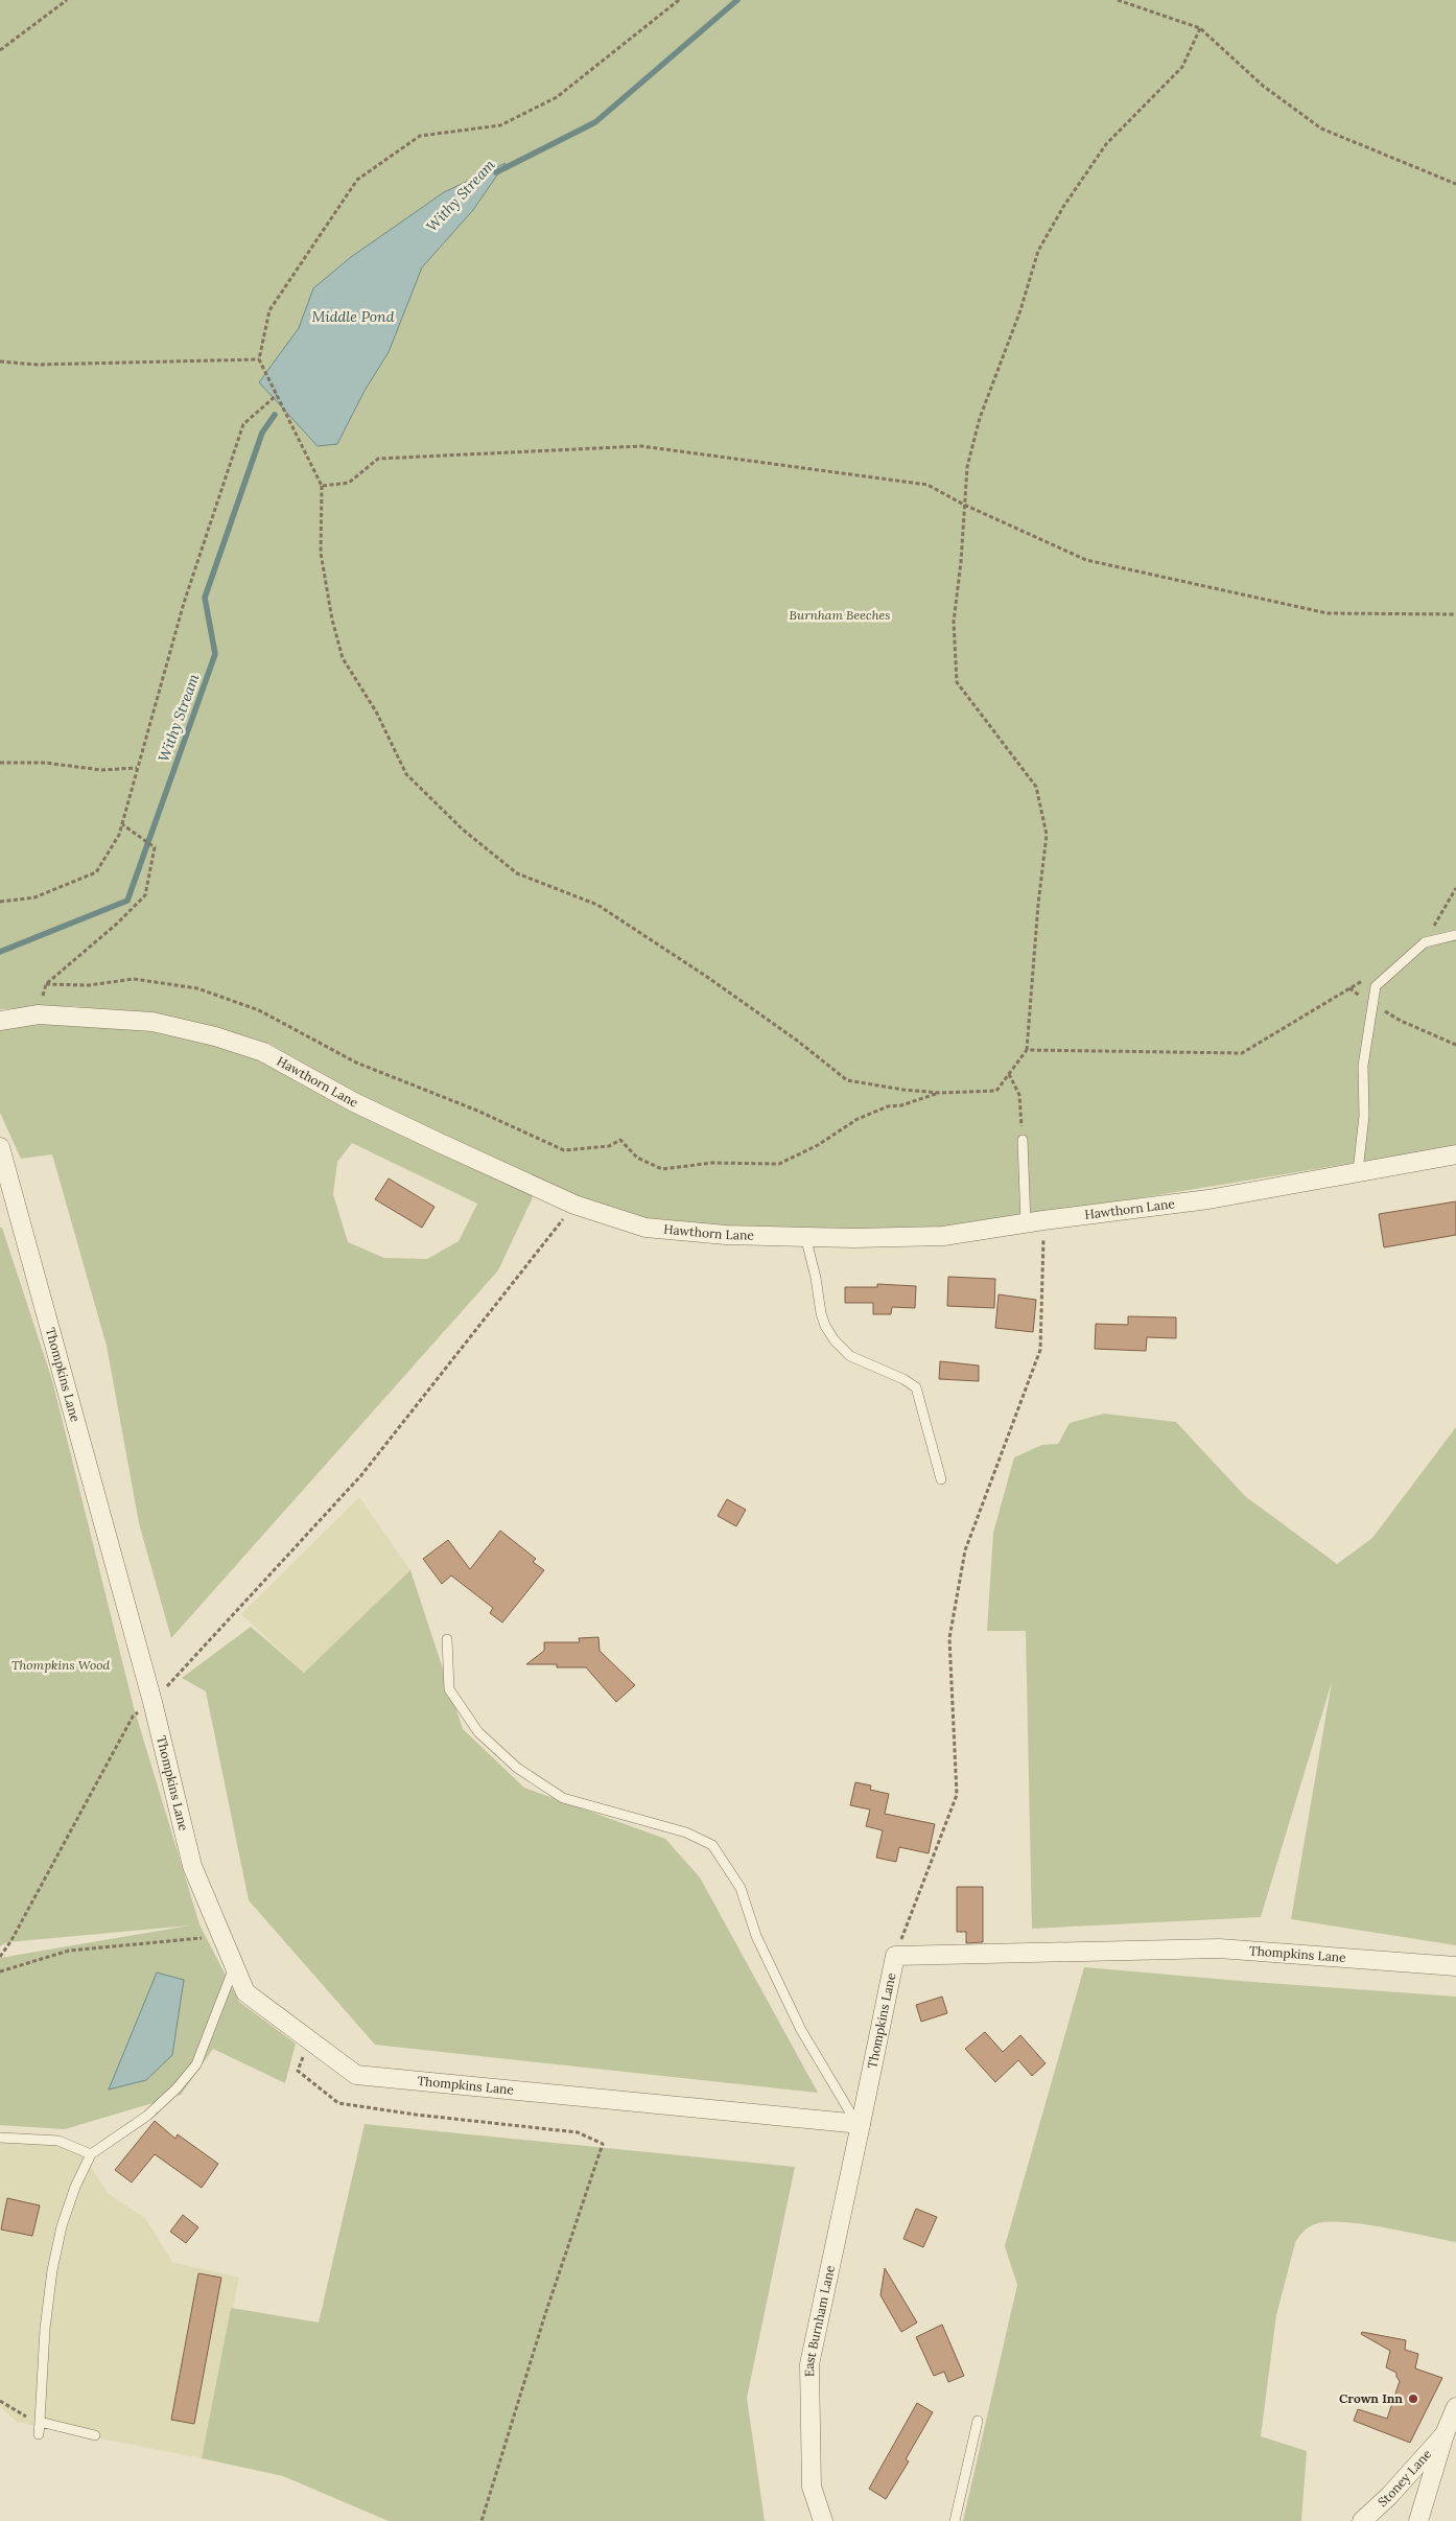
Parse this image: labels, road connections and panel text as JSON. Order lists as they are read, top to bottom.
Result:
{
  "streets": {
    "street": [
      "Hawthorn Lane",
      "Thompkins Lane",
      "East Burnham Lane",
      "Stoney Lane"
    ]
  },
  "crossings": [
    ["Thompkins Lane", "East Burnham Lane"]
  ],
  "water": ["Withy Stream", "Middle Pond"],
  "parks": ["Burnham Beeches", "Thompkins Wood"],
  "places": ["Crown Inn"]
}
